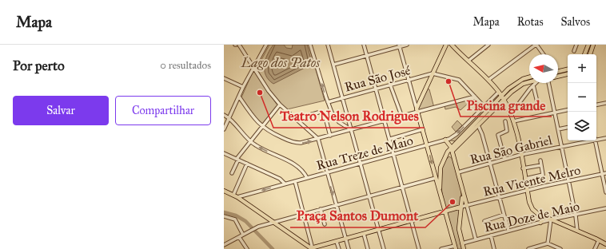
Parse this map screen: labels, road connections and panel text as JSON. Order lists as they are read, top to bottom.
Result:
{
  "streets": {
    "street": [
      "Rua São José",
      "Rua São Gabriel",
      "Rua Treze de Maio",
      "Rua Vicente Melro",
      "Rua Doze de Maio"
    ]
  },
  "water": ["Lago dos Patos"],
  "places": ["Piscina grande", "Teatro Nelson Rodrigues", "Praça Santos Dumont"],
  "north": "left",
  "page": {
    "header": "Mapa",
    "nav": ["Mapa", "Rotas", "Salvos"],
    "heading": ["Por perto", "0 resultados"],
    "map_buttons": ["+", "−"],
    "buttons": ["Salvar", "Compartilhar"]
  }
}
